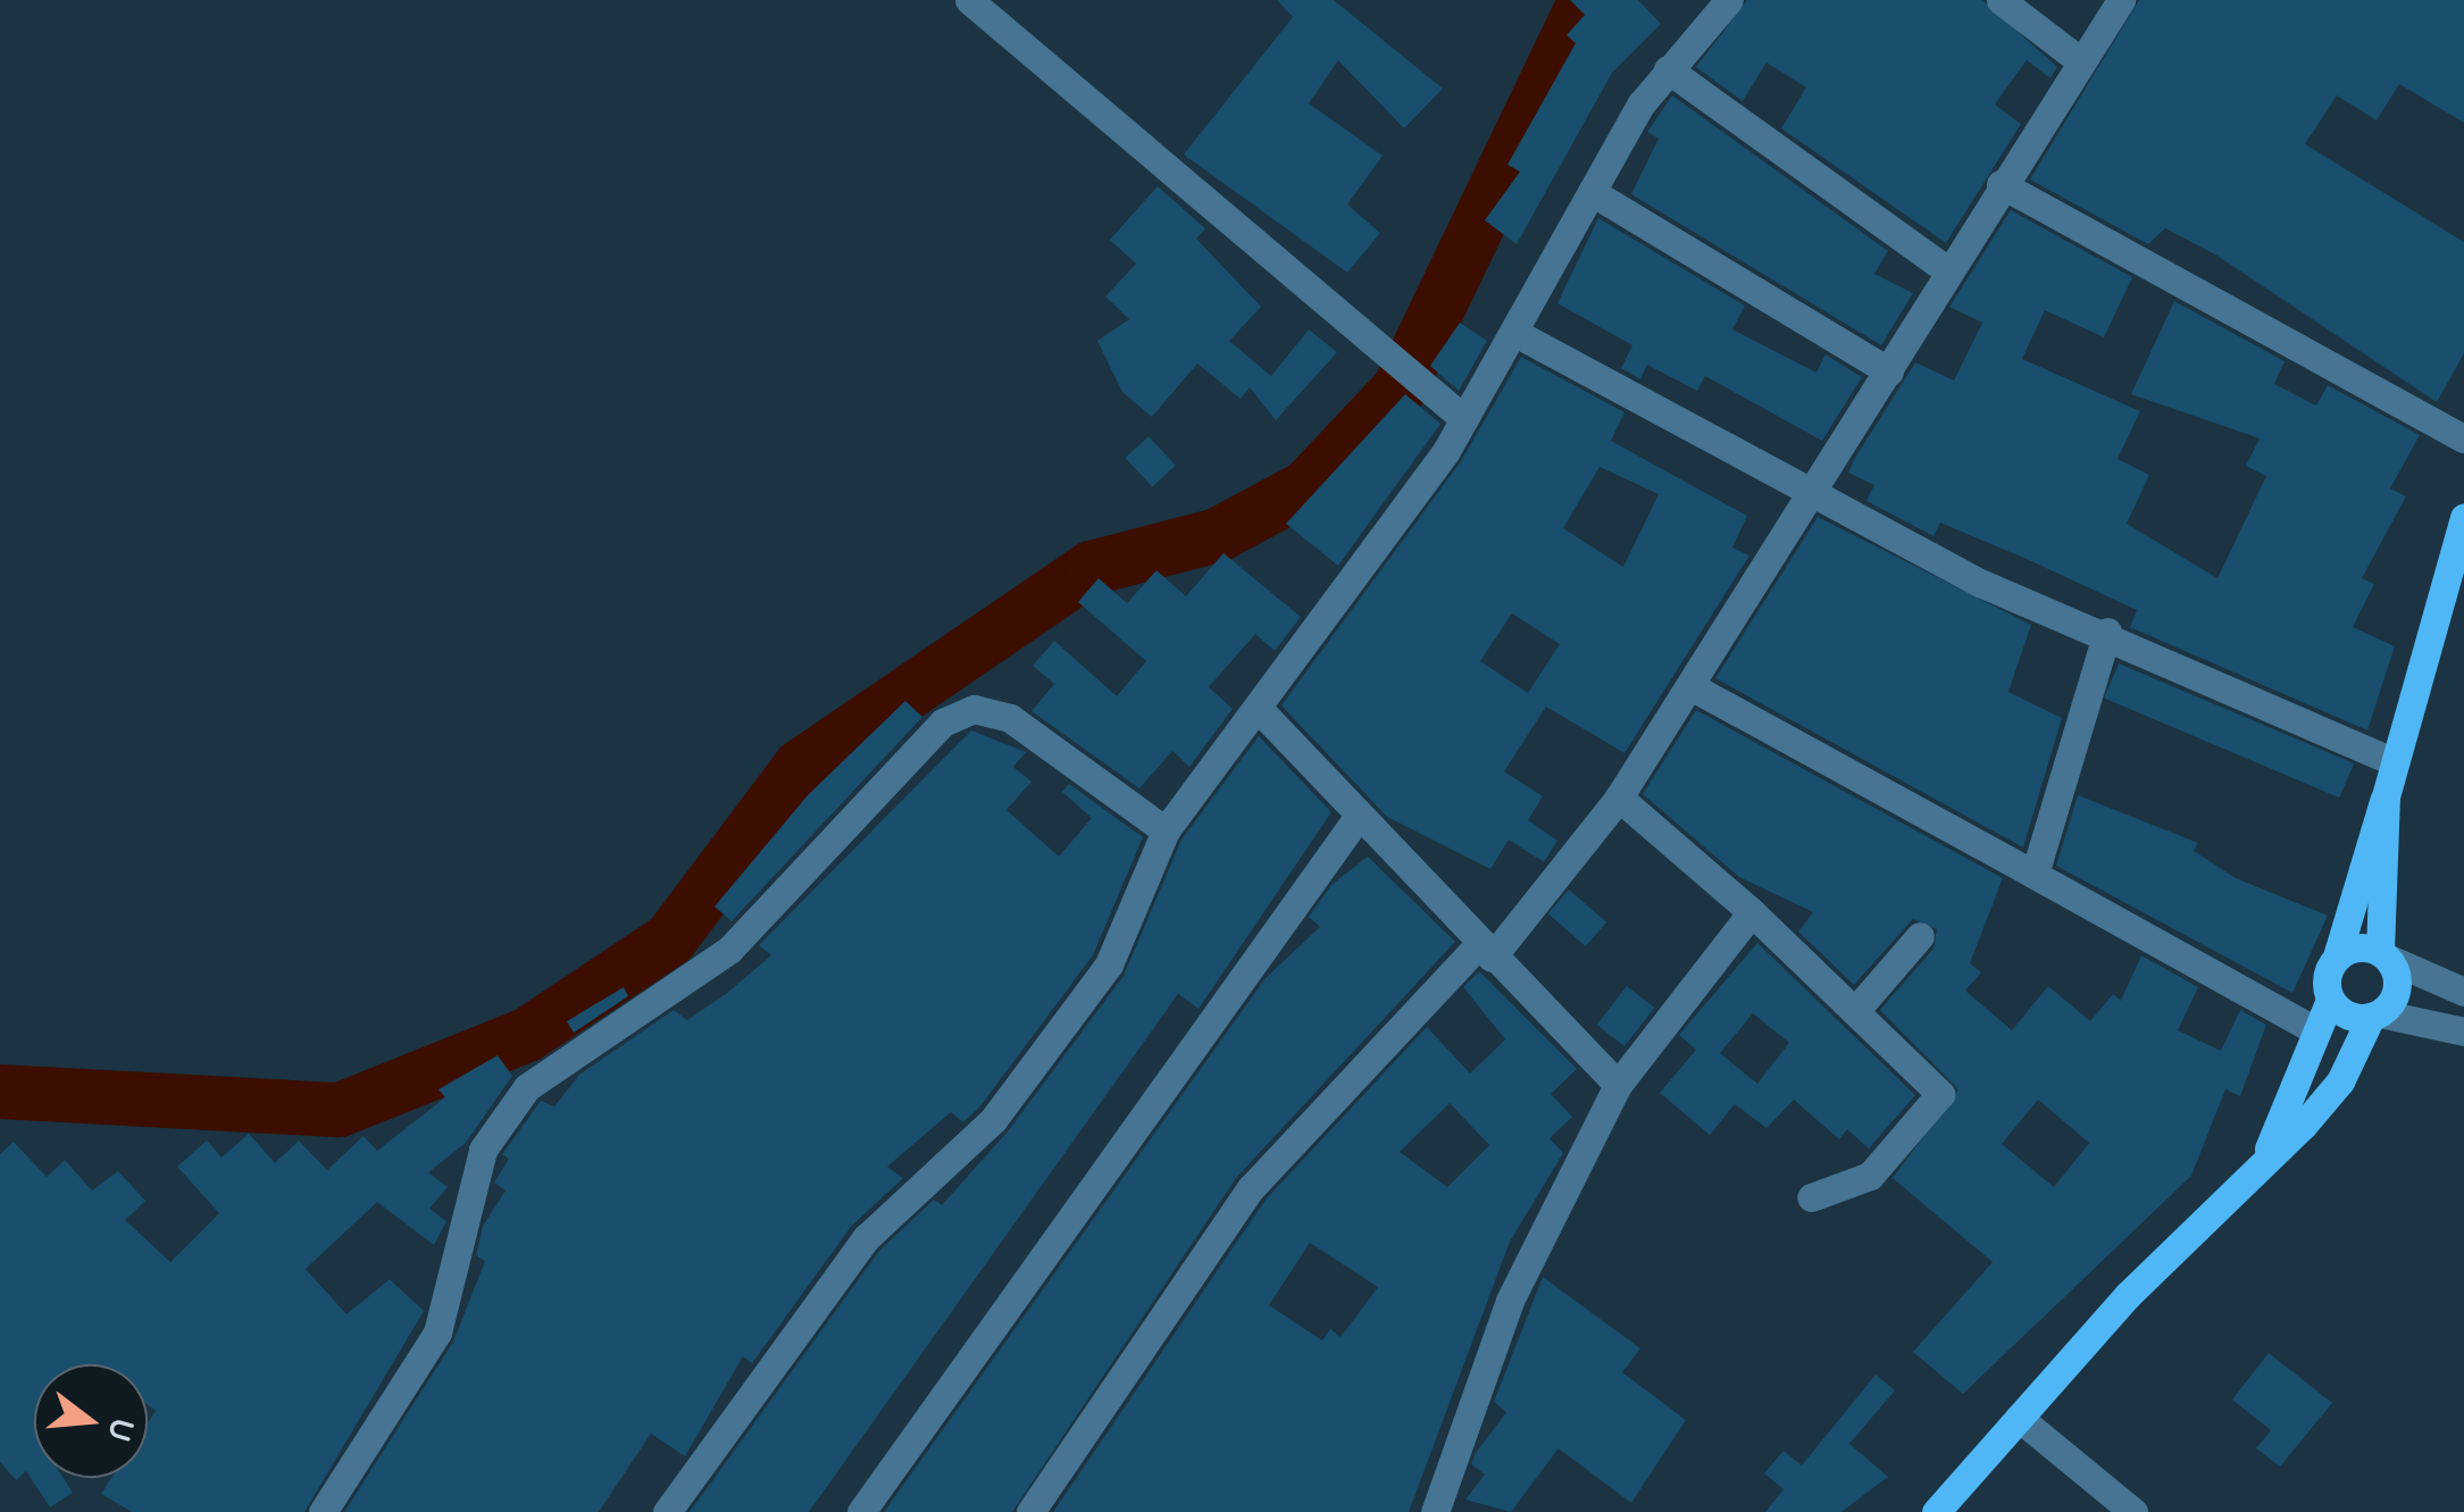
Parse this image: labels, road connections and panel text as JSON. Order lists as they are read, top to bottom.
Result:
{
  "north": "right"
}
